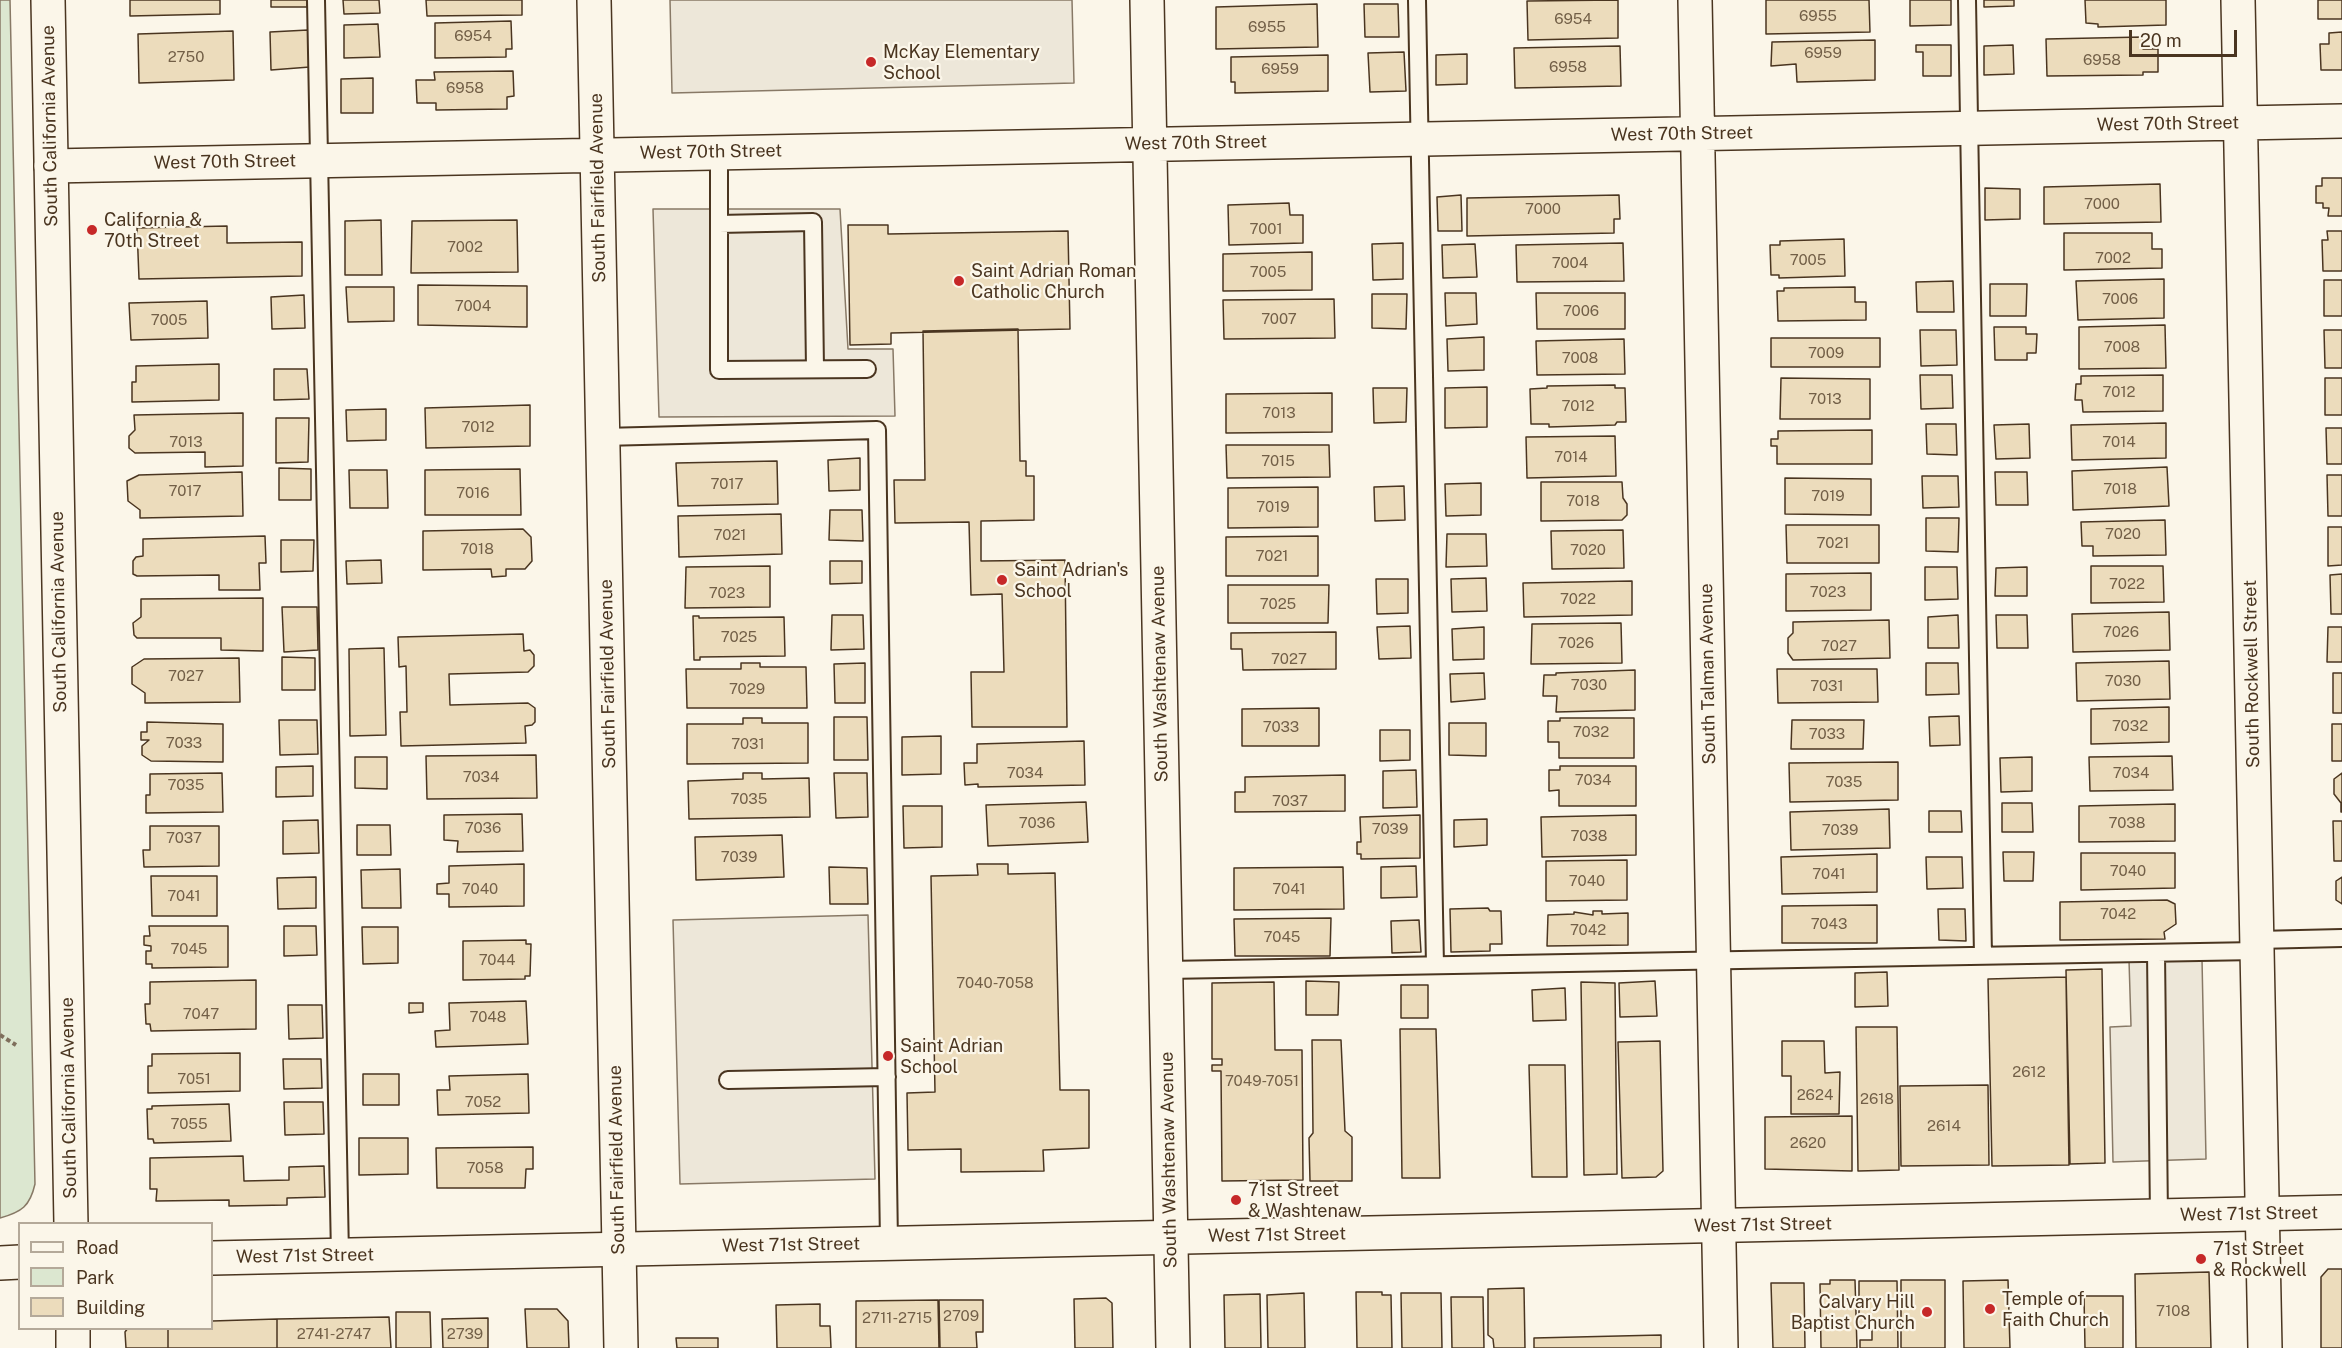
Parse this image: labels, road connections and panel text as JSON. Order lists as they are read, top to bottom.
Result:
{
  "streets": {
    "street": [
      "West 70th Street",
      "South California Avenue",
      "South Fairfield Avenue",
      "South Washtenaw Avenue",
      "South Talman Avenue",
      "South Rockwell Street",
      "West 71st Street"
    ]
  },
  "crossings": [
    ["West 70th Street", "South California Avenue"],
    ["West 70th Street", "South Fairfield Avenue"],
    ["West 70th Street", "South Washtenaw Avenue"],
    ["West 70th Street", "South Talman Avenue"],
    ["West 70th Street", "South Rockwell Street"],
    ["South Fairfield Avenue", "West 71st Street"],
    ["South Washtenaw Avenue", "West 71st Street"],
    ["South Talman Avenue", "West 71st Street"],
    ["South Rockwell Street", "West 71st Street"]
  ],
  "places": [
    "McKay Elementary School",
    "California & 70th Street",
    "Saint Adrian Roman Catholic Church",
    "Saint Adrian's School",
    "Saint Adrian School",
    "71st Street & Washtenaw",
    "71st Street & Rockwell",
    "Temple of Faith Church",
    "Calvary Hill Baptist Church"
  ],
  "house_numbers": [
    "6955",
    "6954",
    "6955",
    "6954",
    "6959",
    "2750",
    "6958",
    "6958",
    "6959",
    "6958",
    "7000",
    "7000",
    "7001",
    "7002",
    "7002",
    "7005",
    "7004",
    "7005",
    "7006",
    "7004",
    "7006",
    "7007",
    "7005",
    "7008",
    "7009",
    "7008",
    "7012",
    "7013",
    "7012",
    "7013",
    "7012",
    "7013",
    "7014",
    "7014",
    "7015",
    "7017",
    "7018",
    "7017",
    "7016",
    "7019",
    "7018",
    "7019",
    "7020",
    "7021",
    "7021",
    "7018",
    "7020",
    "7021",
    "7022",
    "7023",
    "7023",
    "7022",
    "7025",
    "7026",
    "7025",
    "7026",
    "7027",
    "7027",
    "7027",
    "7030",
    "7030",
    "7031",
    "7029",
    "7032",
    "7033",
    "7032",
    "7033",
    "7033",
    "7031",
    "7034",
    "7034",
    "7034",
    "7034",
    "7035",
    "7035",
    "7035",
    "7037",
    "7036",
    "7038",
    "7036",
    "7039",
    "7039",
    "7038",
    "7037",
    "7039",
    "7040",
    "7041",
    "7040",
    "7040",
    "7041",
    "7041",
    "7042",
    "7043",
    "7042",
    "7045",
    "7045",
    "7044",
    "7040-7058",
    "7047",
    "7048",
    "2612",
    "7051",
    "7049-7051",
    "2624",
    "2618",
    "7052",
    "7055",
    "2614",
    "2620",
    "7058",
    "7108",
    "2709",
    "2711-2715",
    "2741-2747",
    "2739"
  ],
  "legend": ["Road", "Park", "Building"],
  "scale_bar": "20 m"
}
